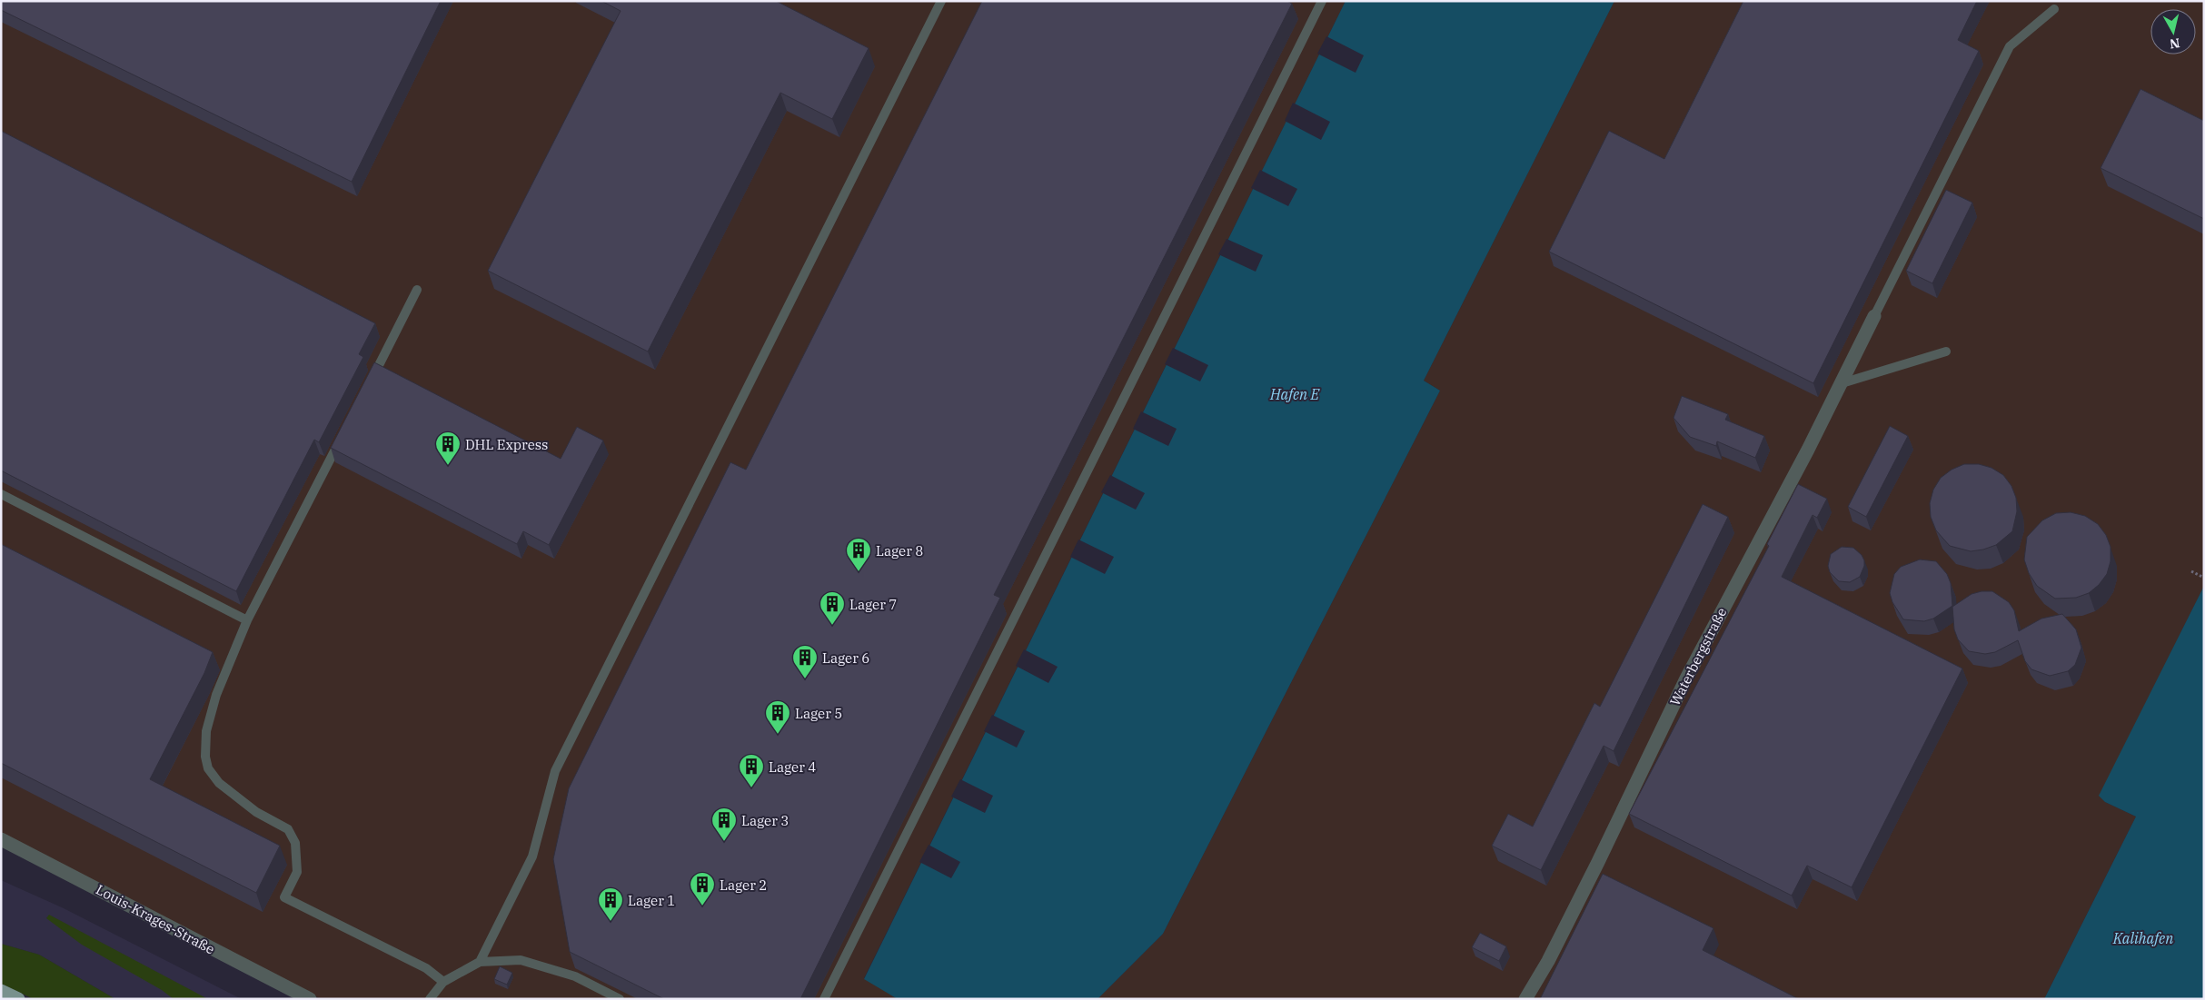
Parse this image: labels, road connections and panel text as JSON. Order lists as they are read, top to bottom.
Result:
{
  "streets": {
    "street": ["Waterbergstraße", "Louis-Krages-Straße"]
  },
  "water": ["Hafen E", "Kalihafen"],
  "places": {
    "building": [
      "DHL Express",
      "Lager 8",
      "Lager 7",
      "Lager 6",
      "Lager 5",
      "Lager 4",
      "Lager 3",
      "Lager 2",
      "Lager 1"
    ]
  },
  "north": "bottom"
}
